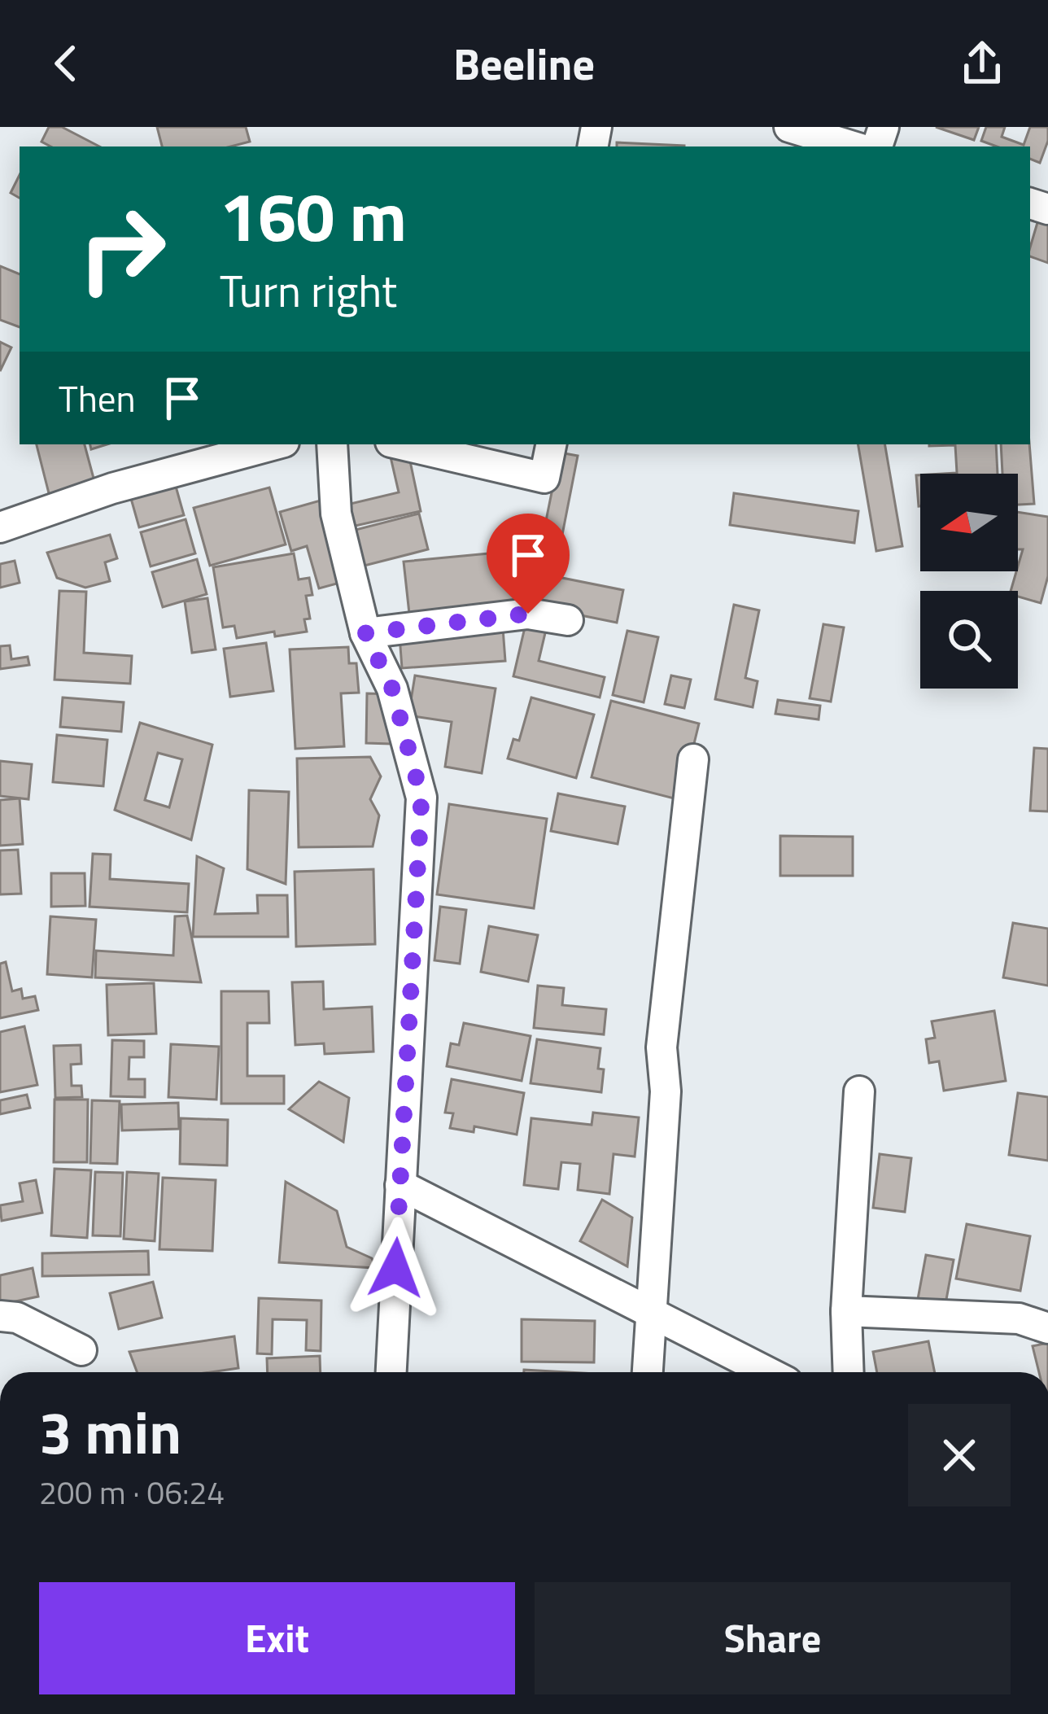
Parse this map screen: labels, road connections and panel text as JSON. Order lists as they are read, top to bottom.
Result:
{
  "north": "left",
  "page": {
    "header": "Beeline",
    "turn": ["160 m", "Turn right"],
    "then": "Then",
    "heading": ["3 min", "200 m · 06:24"],
    "buttons": ["Exit", "Share"]
  }
}
